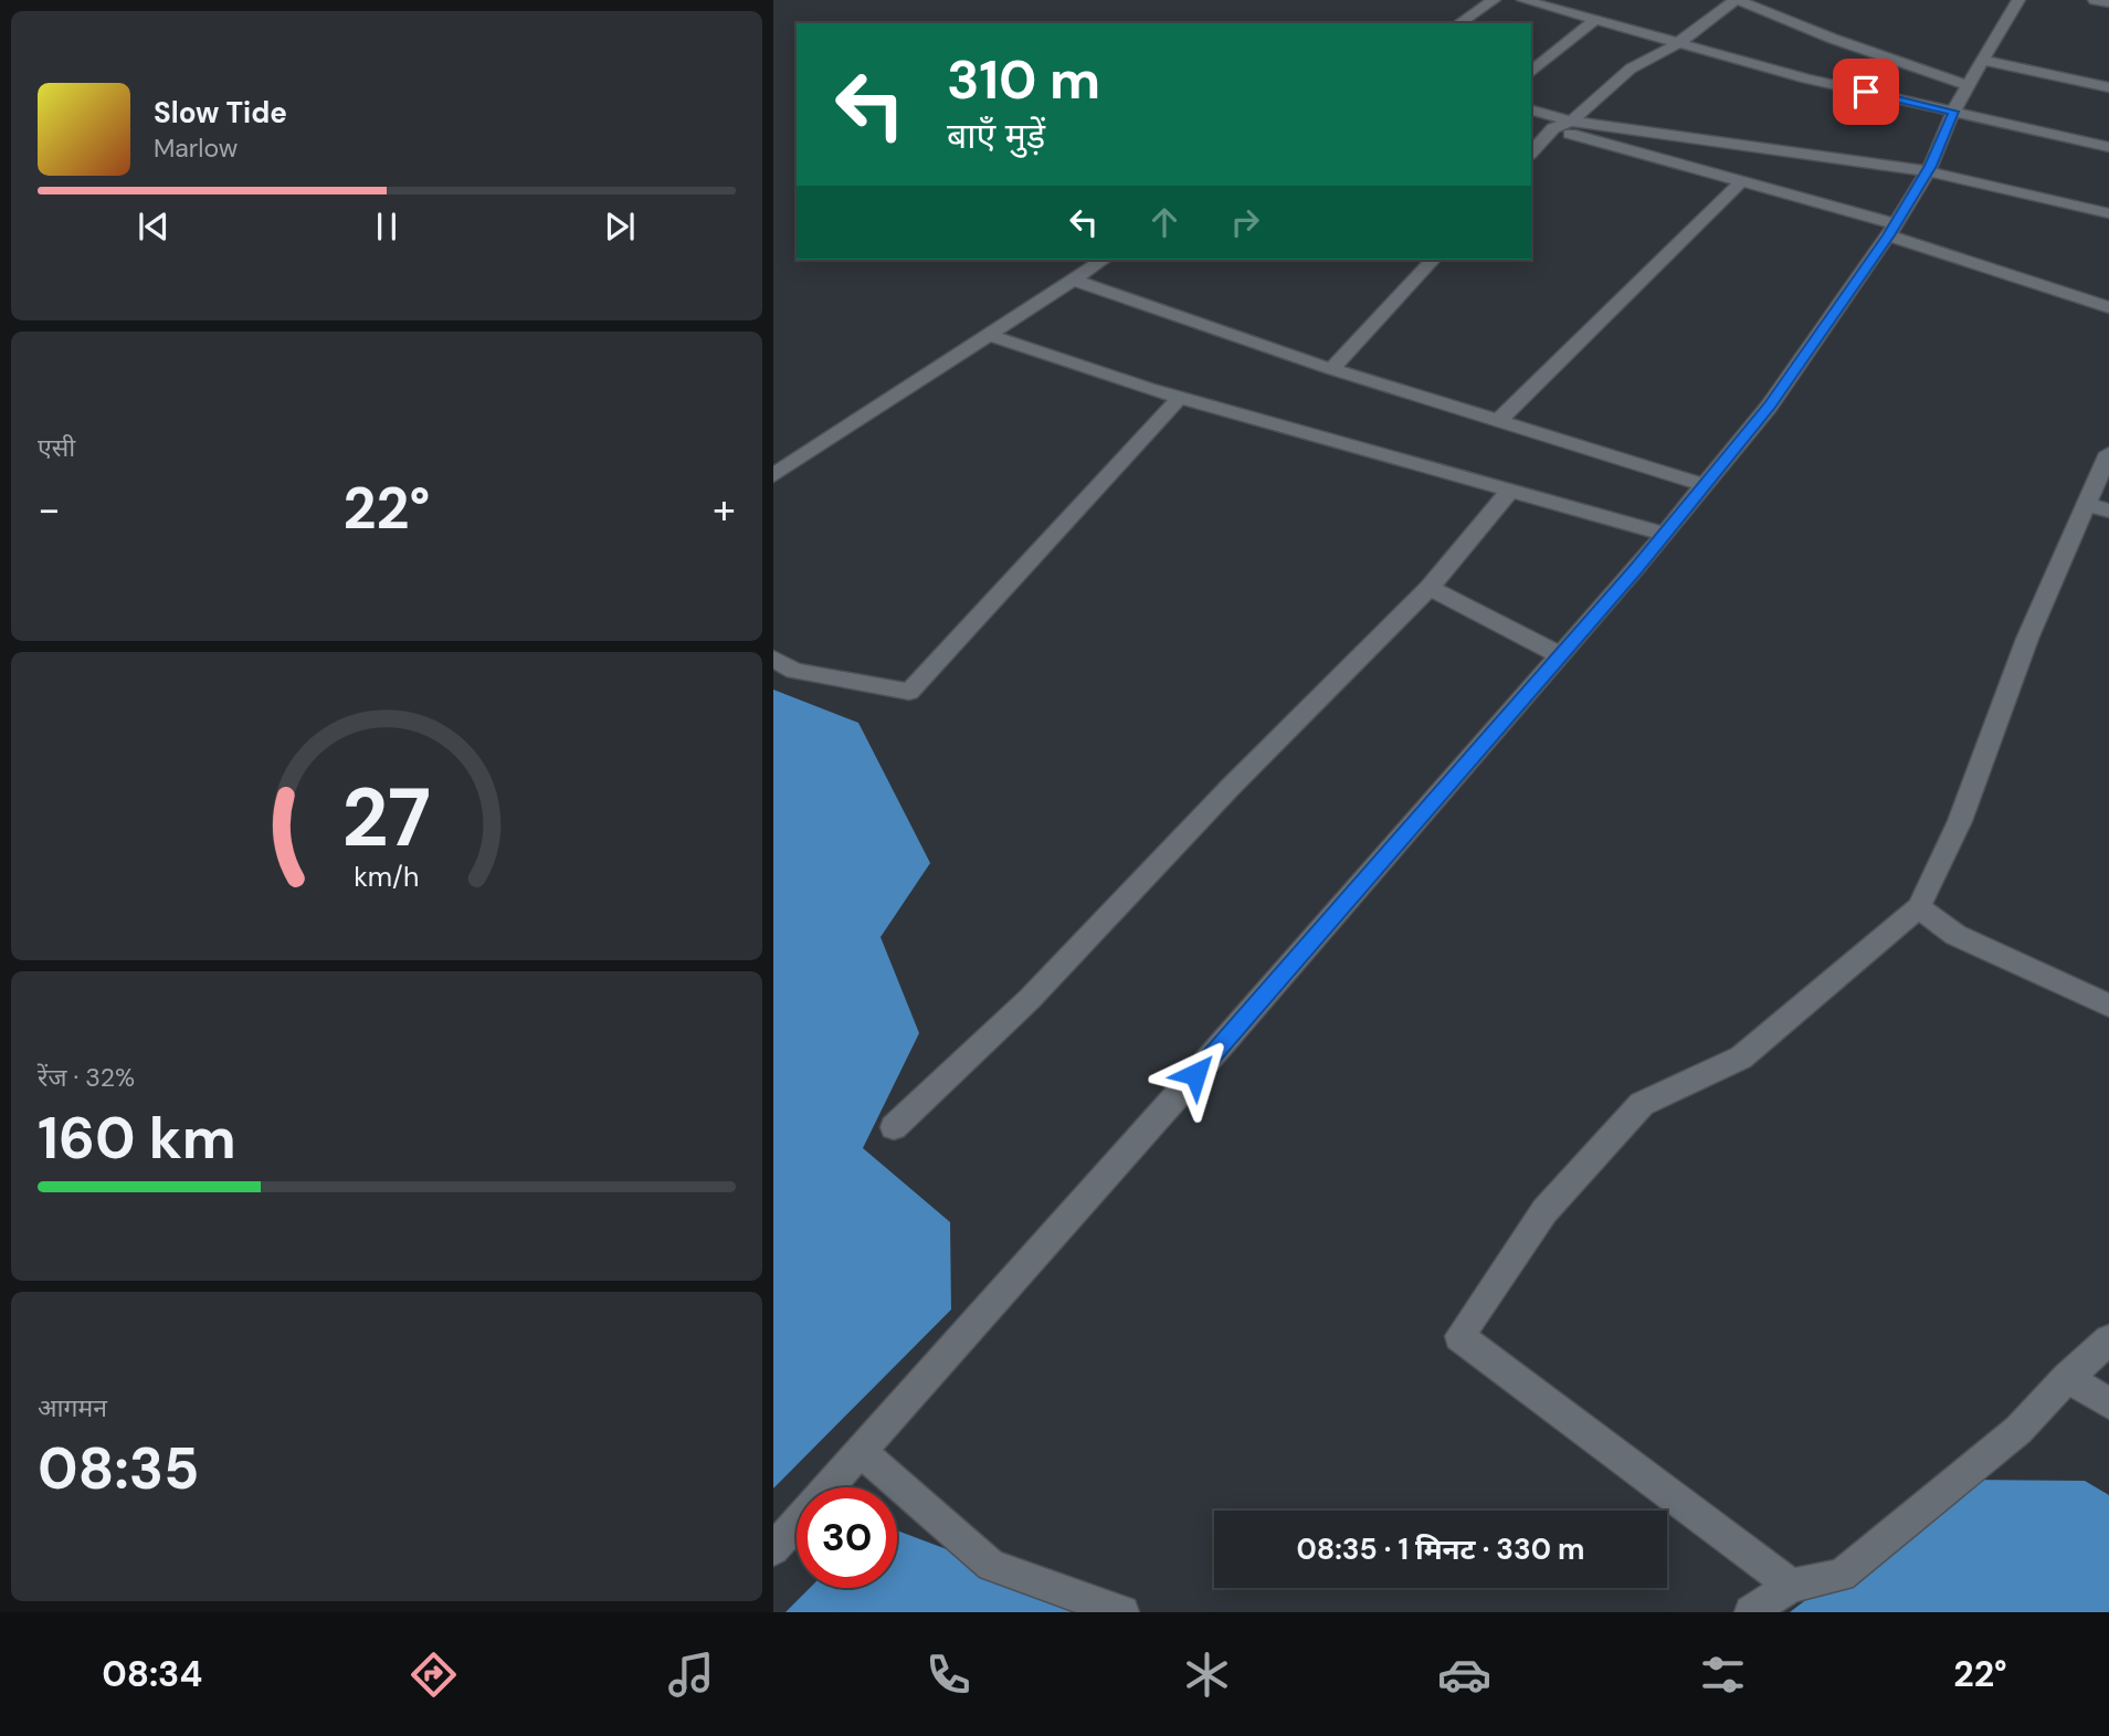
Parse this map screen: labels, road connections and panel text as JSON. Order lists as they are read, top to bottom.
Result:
{
  "page": {
    "turn": ["310 m", "बाएँ मुड़ें"],
    "song": ["Slow Tide", "Marlow"],
    "tile": [
      "एसी",
      ["रेंज · 32%", "160 km"],
      ["आगमन", "08:35"]
    ],
    "heat": ["−", "22°", "+"],
    "limit": "30",
    "trip": "08:35 · 1 मिनट · 330 m",
    "tabs": ["08:34", "22°"],
    "gauge": ["27", "km/h"]
  }
}
